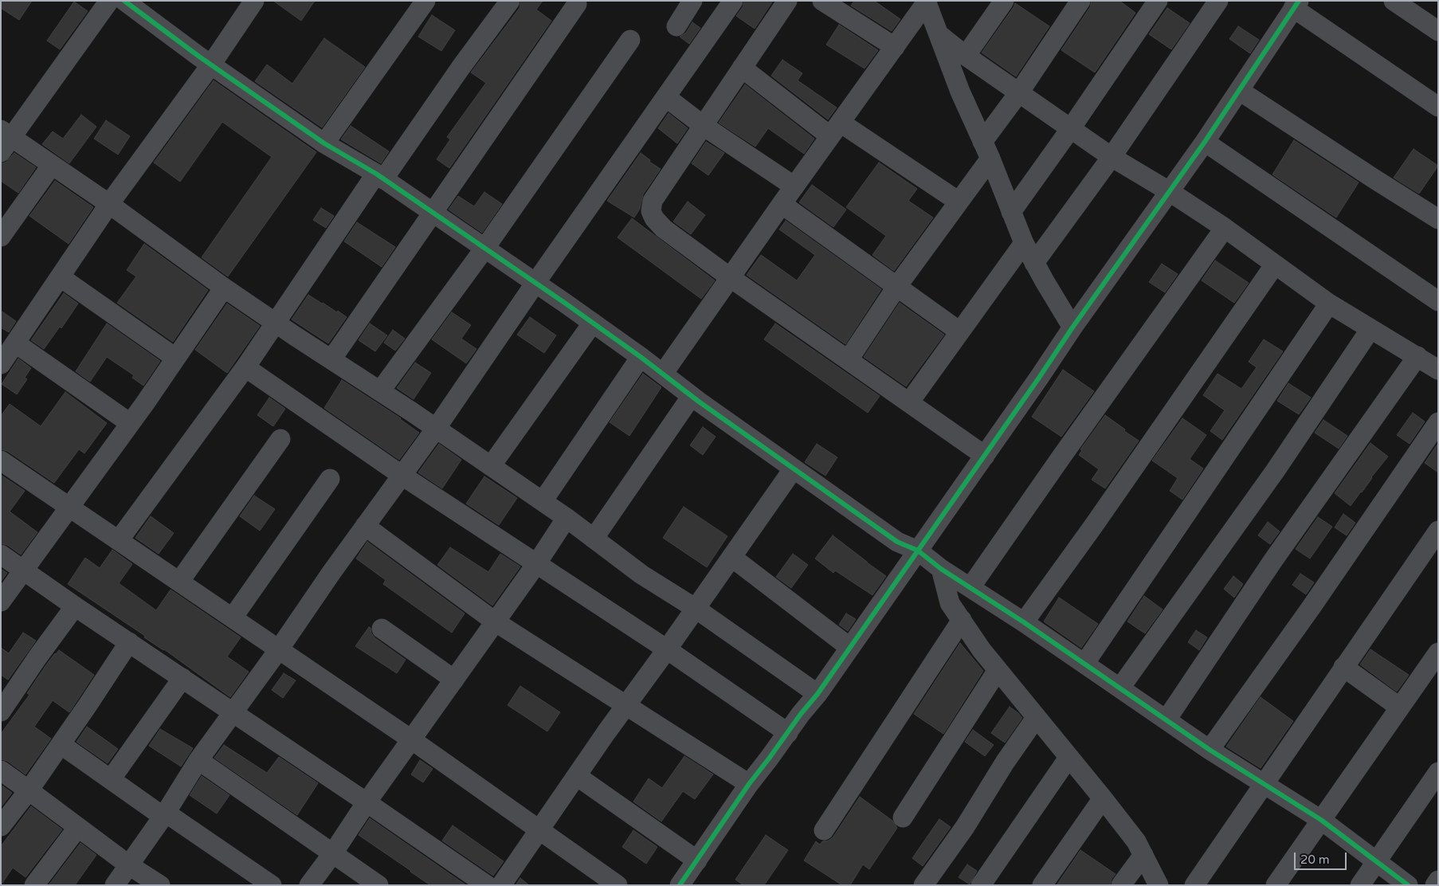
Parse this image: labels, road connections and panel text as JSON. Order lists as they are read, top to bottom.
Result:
{
  "scale_bar": "20 m"
}
